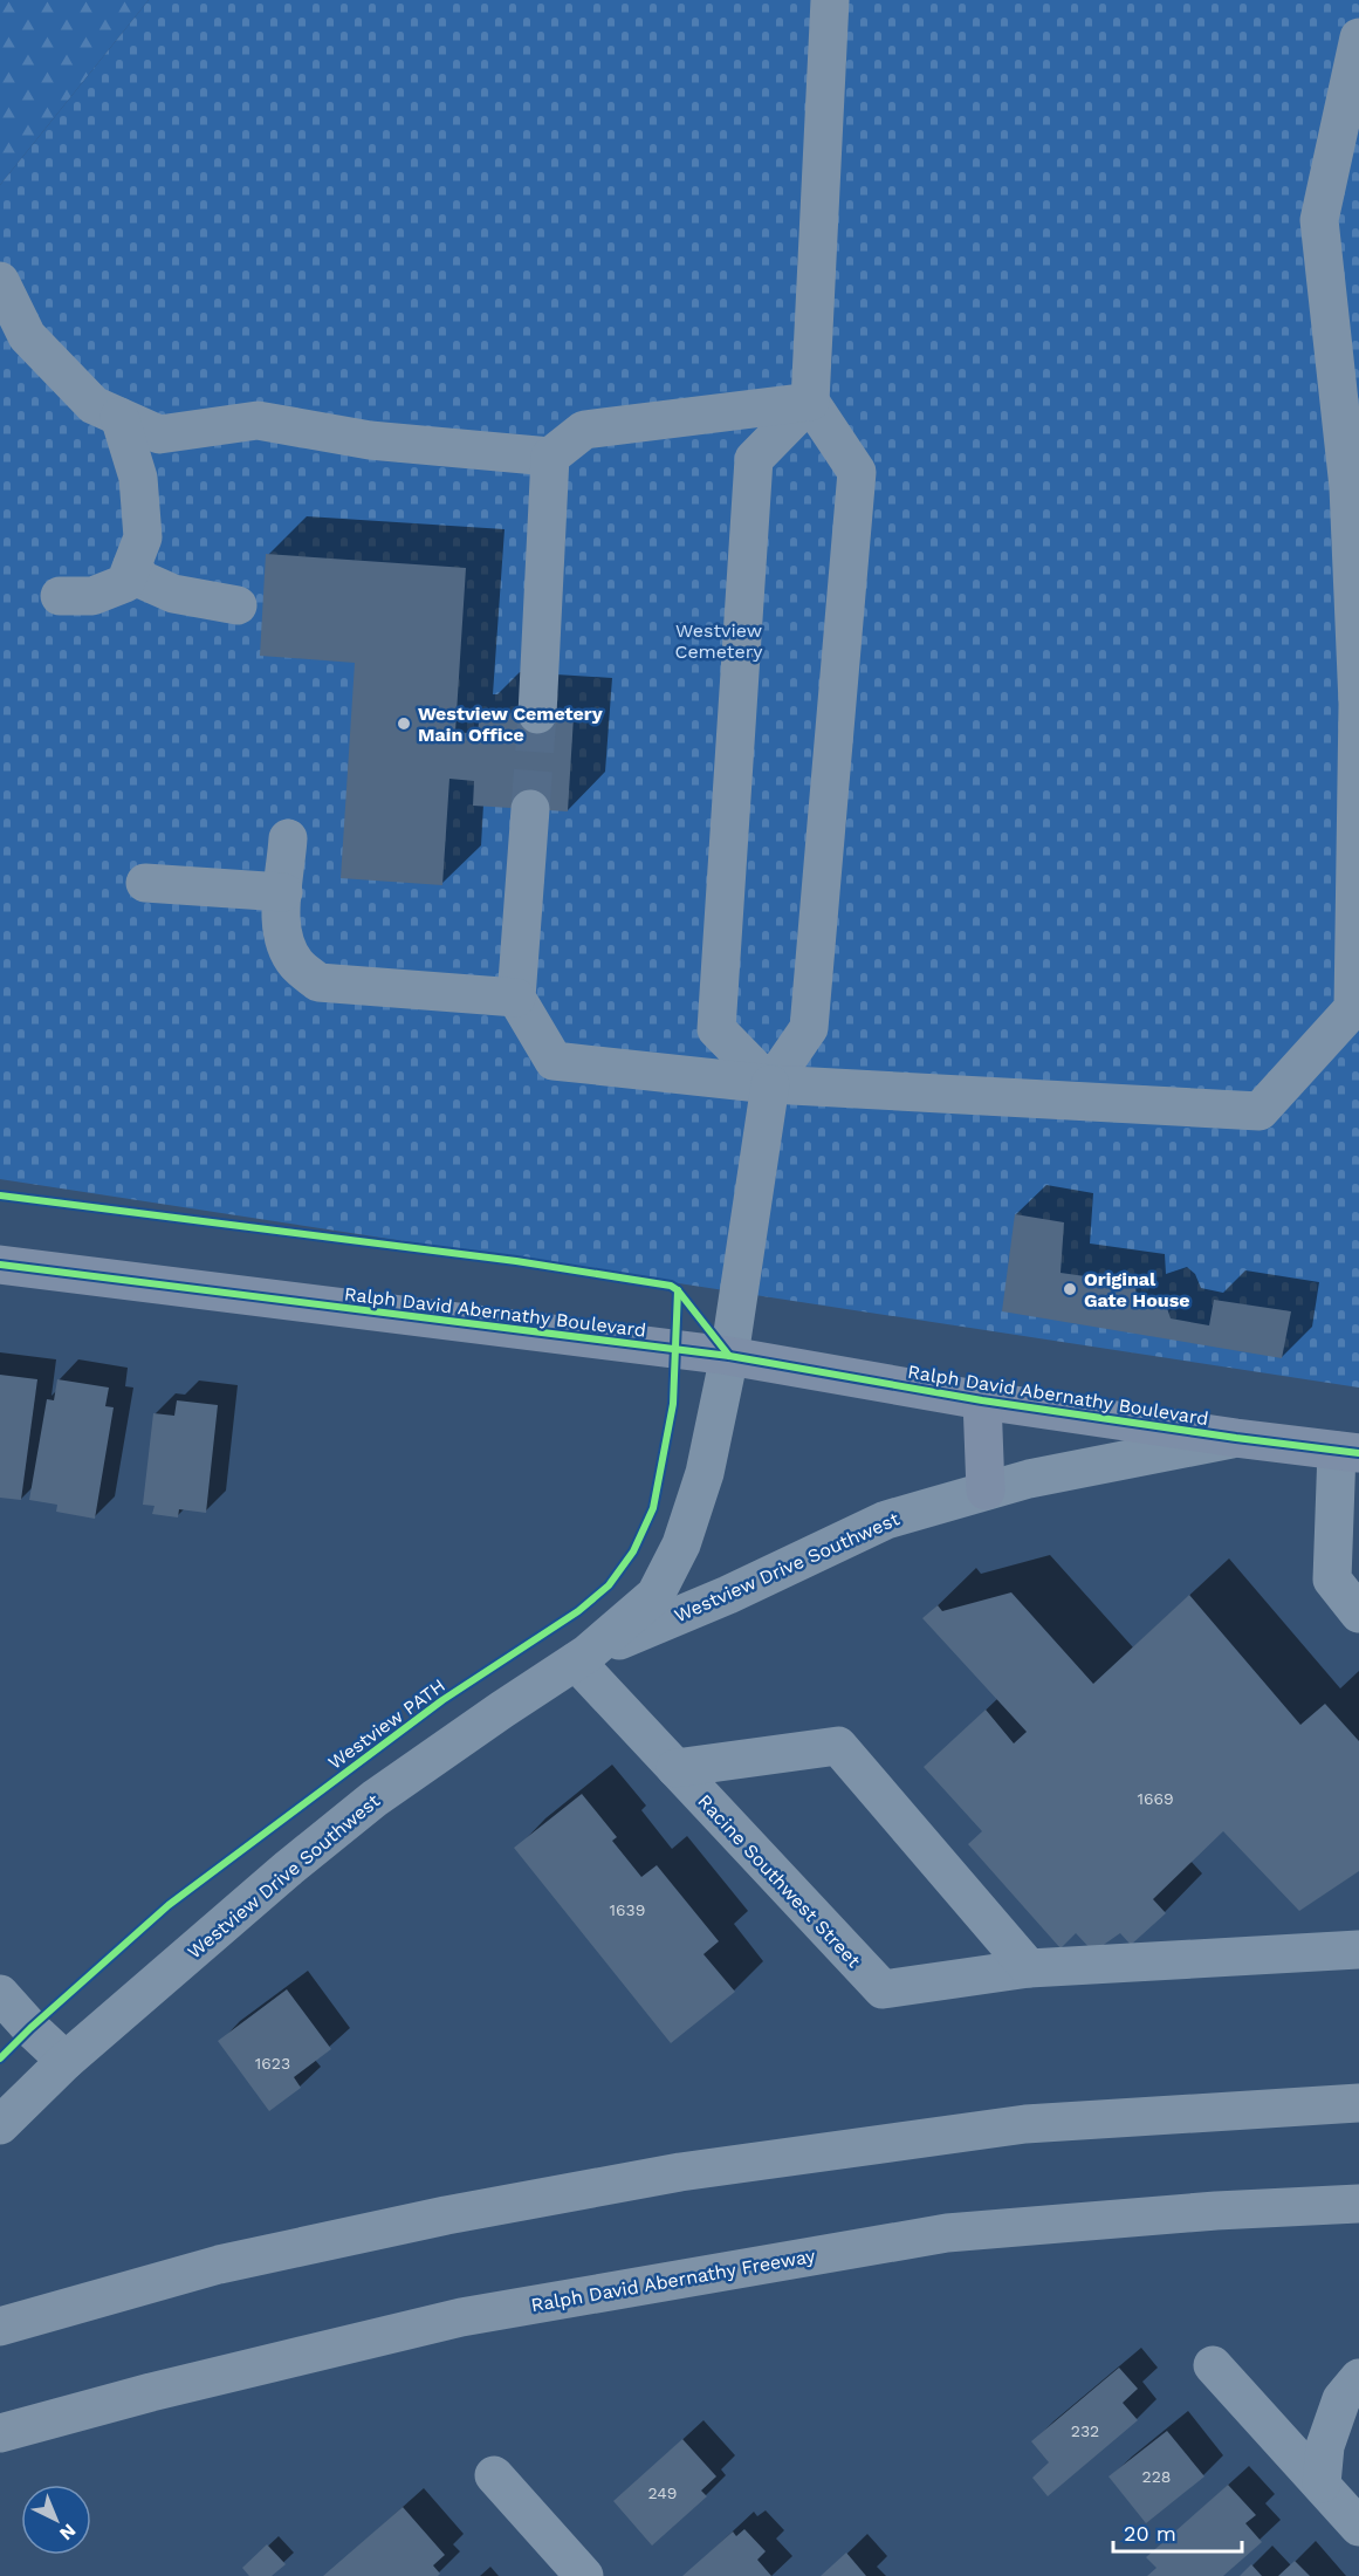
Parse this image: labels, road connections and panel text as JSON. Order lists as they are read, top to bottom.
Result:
{
  "streets": {
    "highway": ["Ralph David Abernathy Freeway"],
    "main road": ["Ralph David Abernathy Boulevard"],
    "street": ["Westview Drive Southwest", "Racine Southwest Street"],
    "cycle path": ["Westview PATH"]
  },
  "crossings": [
    ["Ralph David Abernathy Boulevard", "Westview Drive Southwest"],
    ["Westview Drive Southwest", "Racine Southwest Street"]
  ],
  "parks": ["Westview Cemetery"],
  "places": ["Westview Cemetery Main Office", "Original Gate House"],
  "house_numbers": [
    "1669",
    "1639",
    "1623",
    "232",
    "228",
    "249"
  ],
  "scale_bar": "20 m",
  "north": "bottom right"
}
